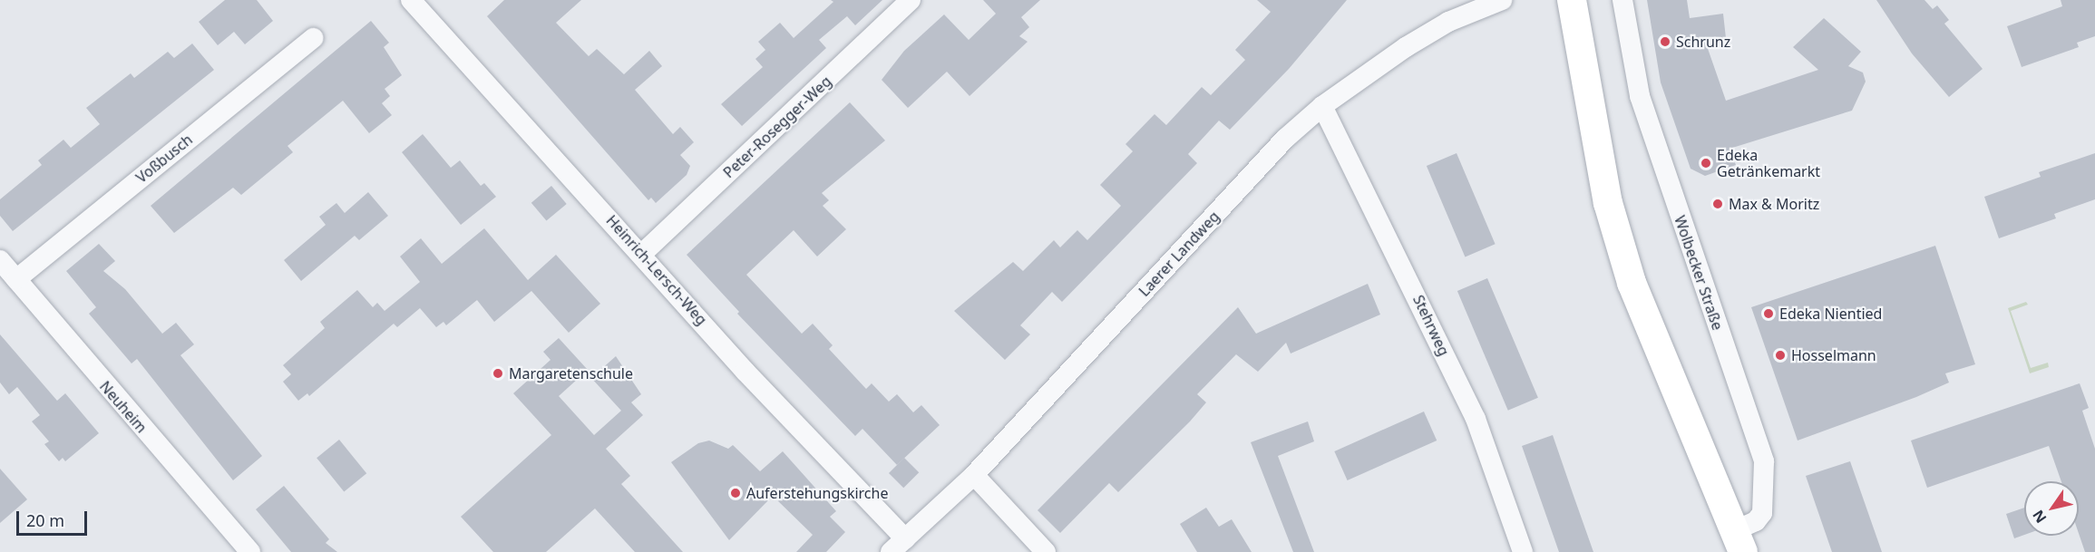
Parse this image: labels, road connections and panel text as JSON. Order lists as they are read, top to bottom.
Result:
{
  "streets": {
    "main road": ["Wolbecker Straße"],
    "street": [
      "Peter-Rosegger-Weg",
      "Voßbusch",
      "Laerer Landweg",
      "Heinrich-Lersch-Weg",
      "Stehrweg",
      "Neuheim"
    ]
  },
  "crossings": [
    ["Peter-Rosegger-Weg", "Heinrich-Lersch-Weg"],
    ["Voßbusch", "Neuheim"],
    ["Laerer Landweg", "Heinrich-Lersch-Weg"],
    ["Laerer Landweg", "Stehrweg"]
  ],
  "places": [
    "Schrunz",
    "Edeka Getränkemarkt",
    "Max & Moritz",
    "Edeka Nientied",
    "Hosselmann",
    "Margaretenschule",
    "Auferstehungskirche"
  ],
  "scale_bar": "20 m",
  "north": "bottom left"
}
